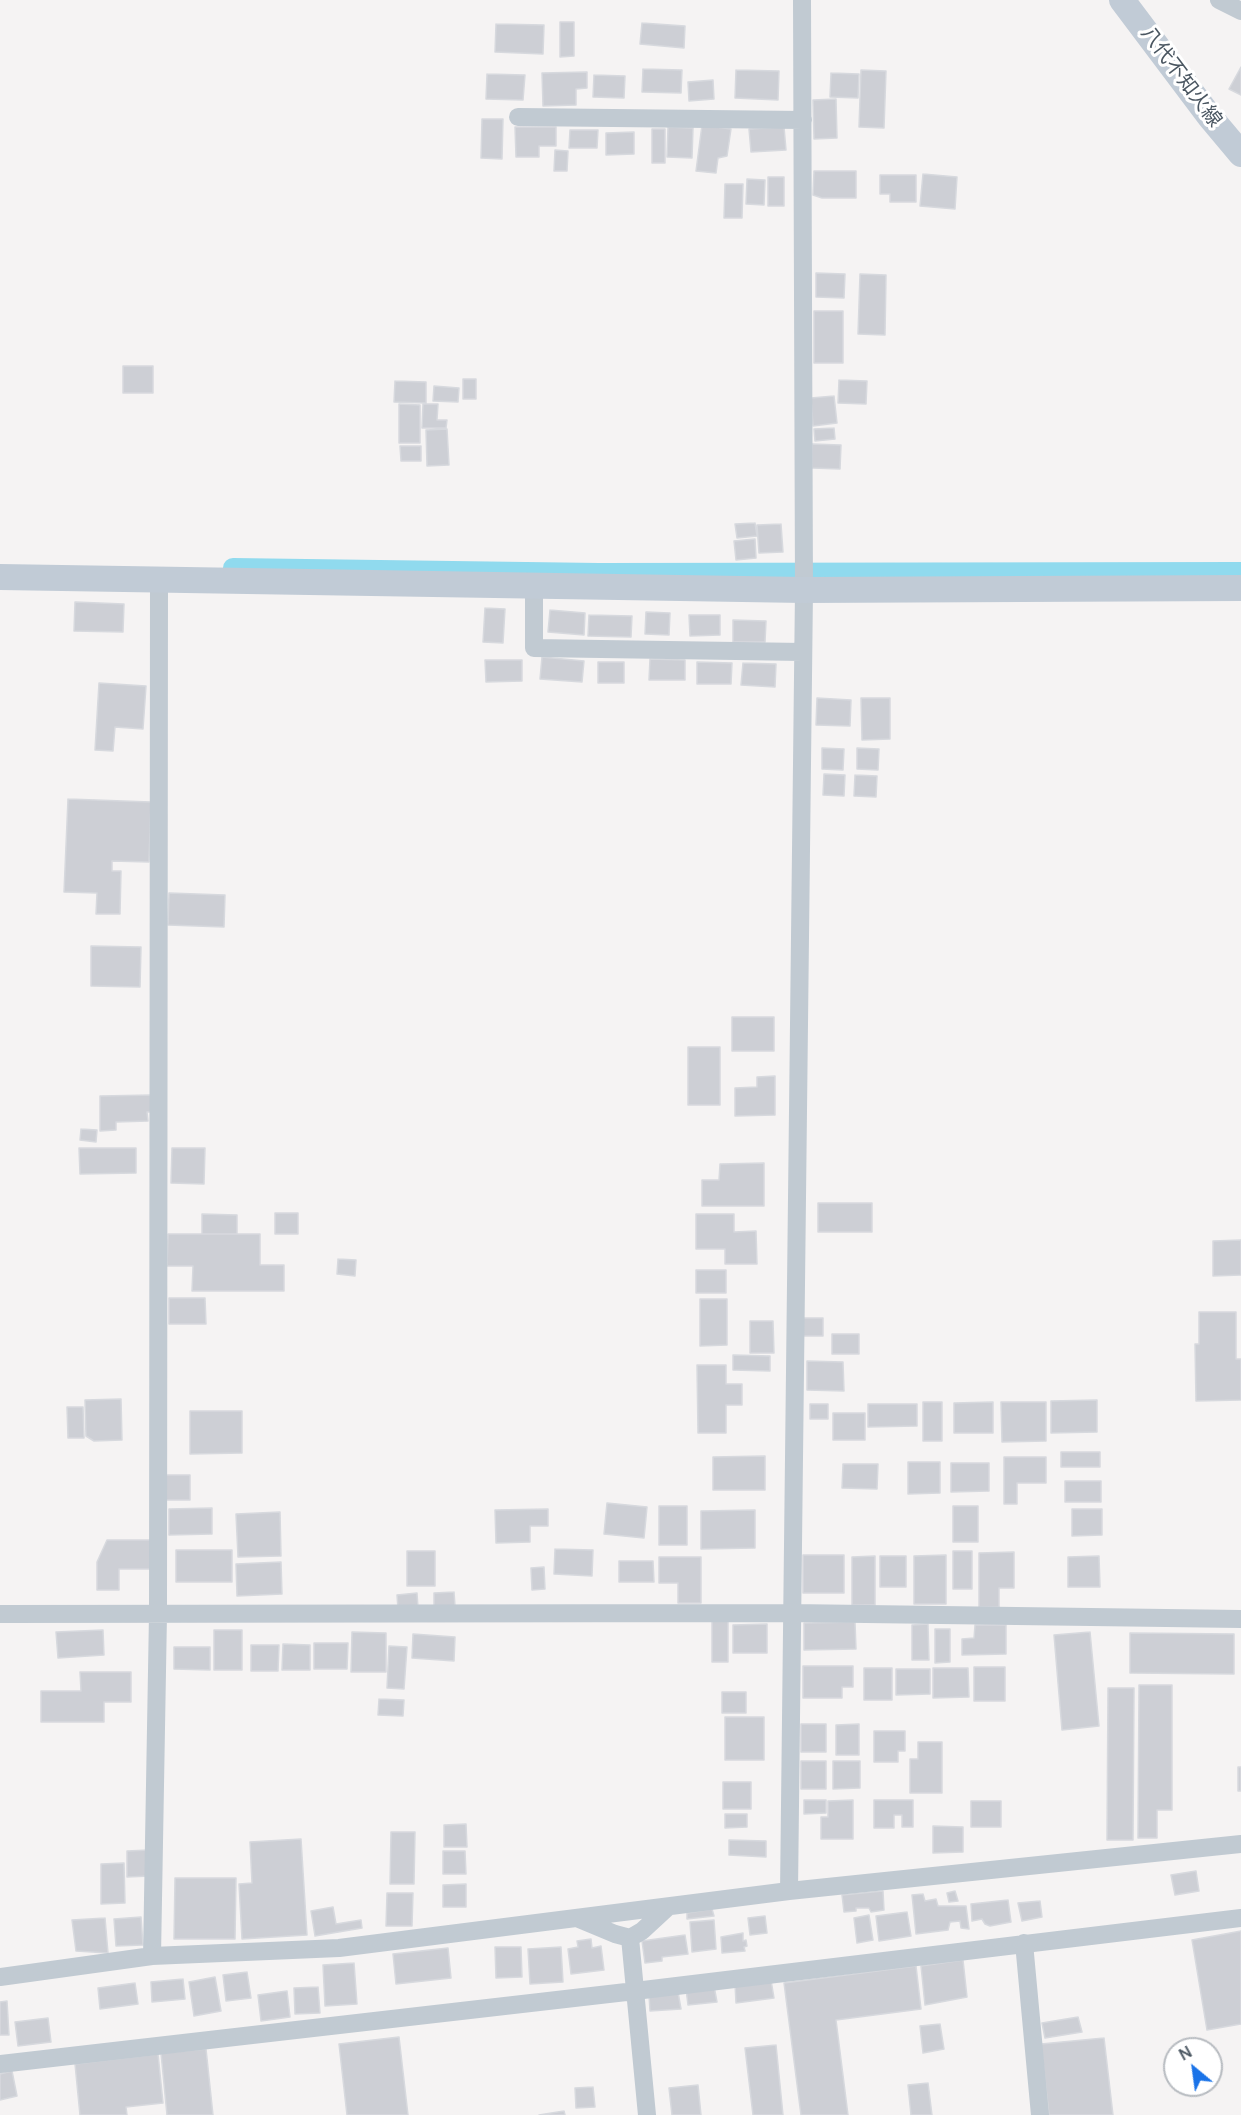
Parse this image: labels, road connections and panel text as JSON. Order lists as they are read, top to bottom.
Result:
{
  "streets": {
    "street": ["八代不知火線"]
  },
  "north": "top left"
}
